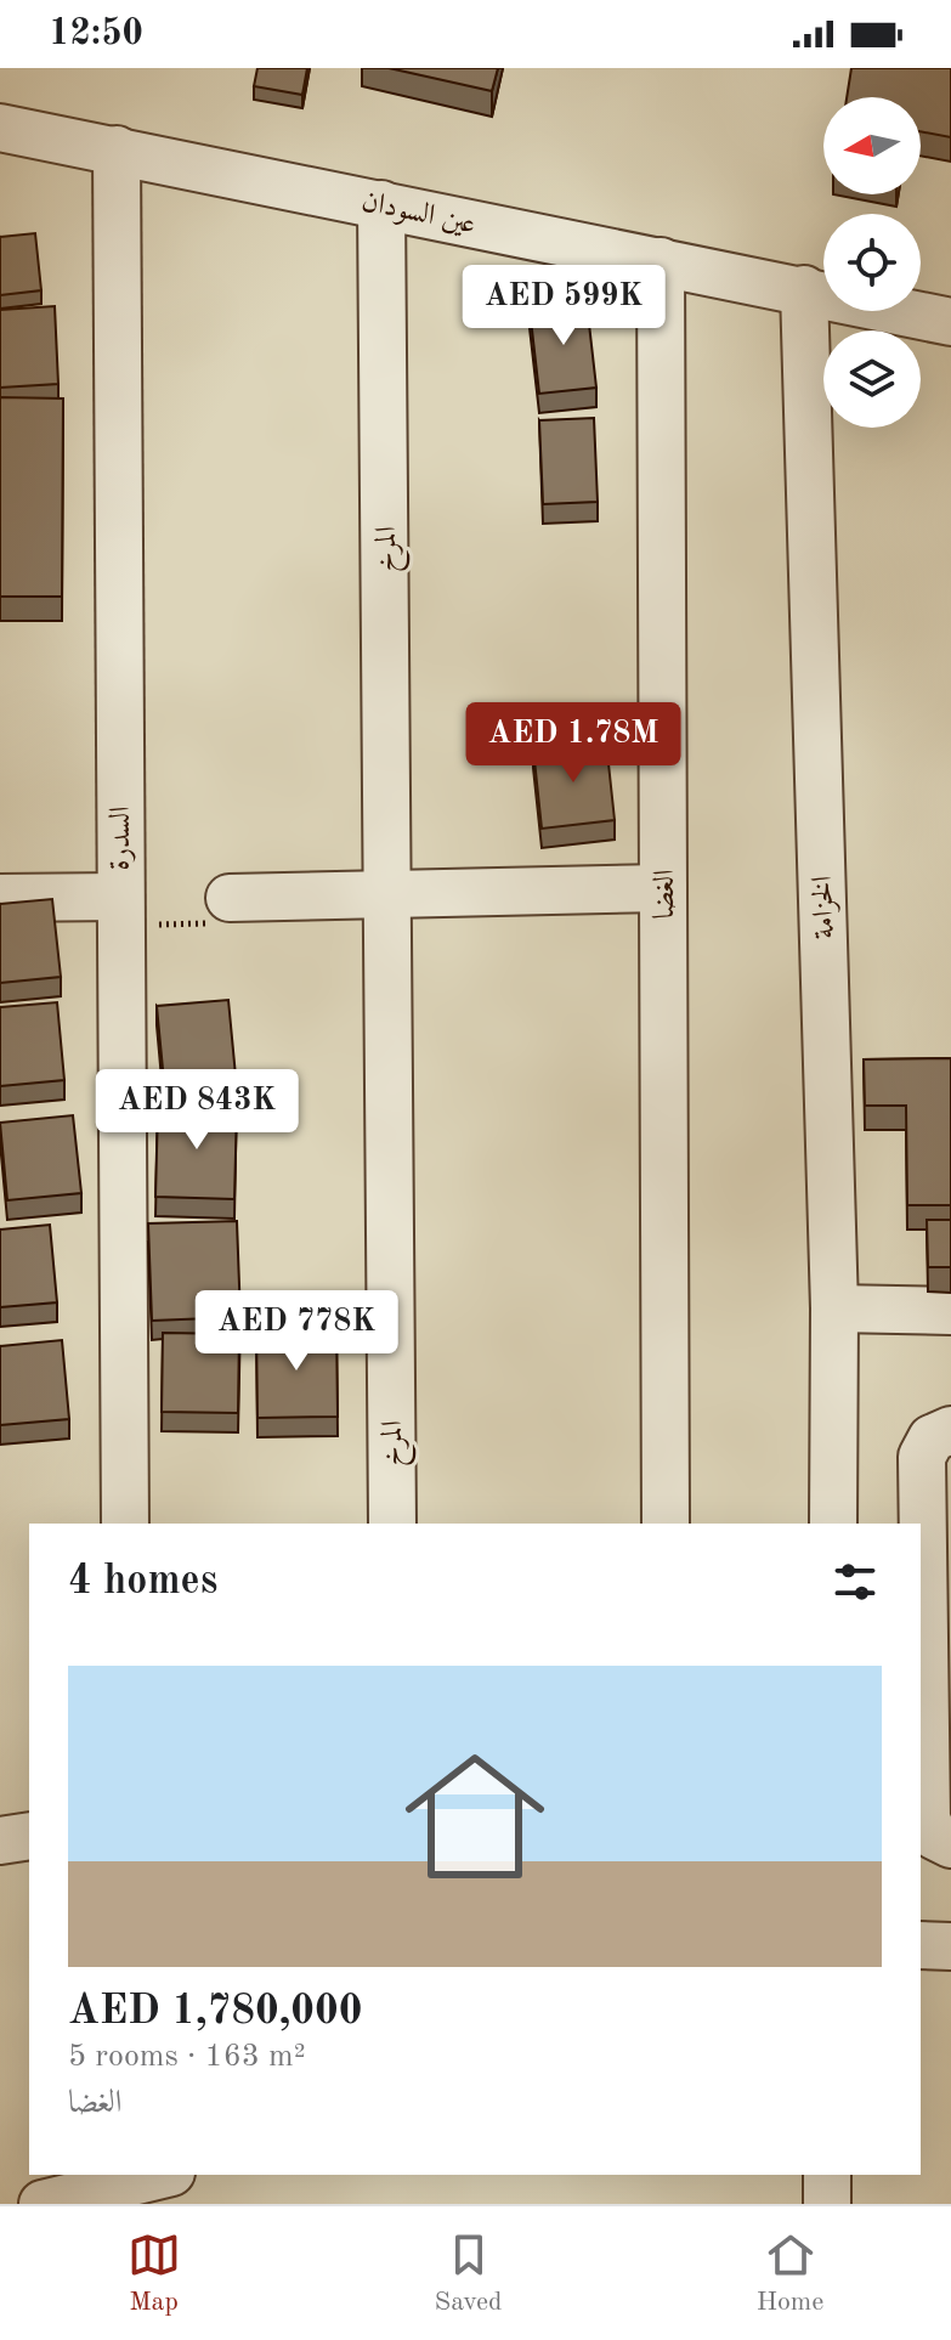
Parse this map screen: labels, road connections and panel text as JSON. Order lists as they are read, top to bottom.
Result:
{
  "streets": {
    "street": [
      "عين السودان",
      "المرخ",
      "السدرة",
      "الغضا",
      "الخزامة"
    ]
  },
  "crossings": [
    ["عين السودان", "المرخ"],
    ["عين السودان", "السدرة"],
    ["عين السودان", "الغضا"],
    ["عين السودان", "الخزامة"]
  ],
  "north": "left",
  "page": {
    "status": "12:50",
    "price": [
      "AED 599K",
      "AED 1.78M",
      "AED 843K",
      "AED 778K"
    ],
    "heading": "4 homes",
    "list": [
      {
        "name": "AED 1,780,000",
        "note": "5 rooms · 163 m² · الغضا"
      }
    ],
    "tabs": ["Map", "Saved", "Home"]
  }
}
